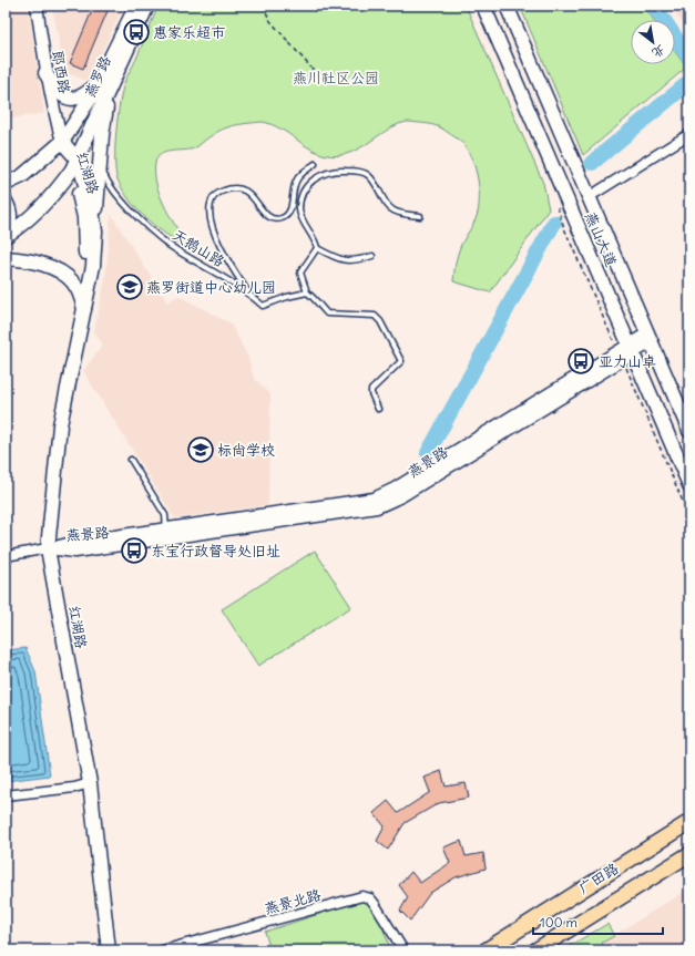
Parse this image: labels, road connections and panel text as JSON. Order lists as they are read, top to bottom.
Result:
{
  "streets": {
    "main road": [
      "燕罗路",
      "红湖路",
      "燕山大道",
      "广田路"
    ],
    "street": ["郎西路", "燕景路", "燕景北路"],
    "lane": ["天鹅山路"]
  },
  "crossings": [
    ["郎西路", "燕罗路"],
    ["郎西路", "红湖路"],
    ["燕罗路", "红湖路"],
    ["红湖路", "燕景路"],
    ["燕山大道", "燕景路"]
  ],
  "parks": ["燕川社区公园"],
  "places": {
    "bus stop": ["惠家乐超市", "亚力山卓", "东宝行政督导处旧址"],
    "school or university": ["燕罗街道中心幼儿园", "标尚学校"]
  },
  "scale_bar": "100 m",
  "north": "bottom right"
}
